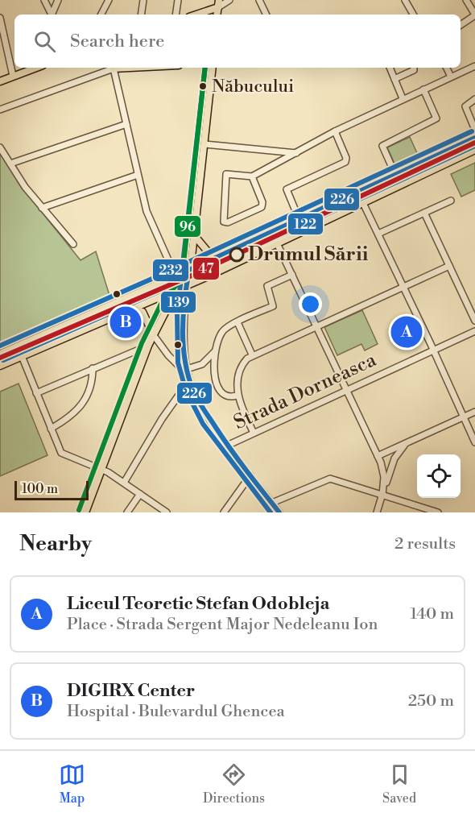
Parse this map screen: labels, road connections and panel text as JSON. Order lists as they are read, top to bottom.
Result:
{
  "streets": {
    "street": ["Strada Dorneasca"]
  },
  "places": ["Năbucului", "Drumul Sării"],
  "lines": [
    "transit line 139",
    "transit line 96",
    "transit line 232",
    "transit line 226",
    "transit line 47",
    "transit line 122"
  ],
  "scale_bar": "100 m",
  "page": {
    "search": "Search here",
    "pins": ["B", "A"],
    "scale": "100 m",
    "heading": ["Nearby", "2 results"],
    "list": [
      {
        "mark": "A",
        "name": "Liceul Teoretic Stefan Odobleja",
        "note": "Place · Strada Sergent Major Nedeleanu Ion",
        "value": "140 m"
      },
      {
        "mark": "B",
        "name": "DIGIRX Center",
        "note": "Hospital · Bulevardul Ghencea",
        "value": "250 m"
      }
    ],
    "nav": ["Map", "Directions", "Saved"]
  }
}
